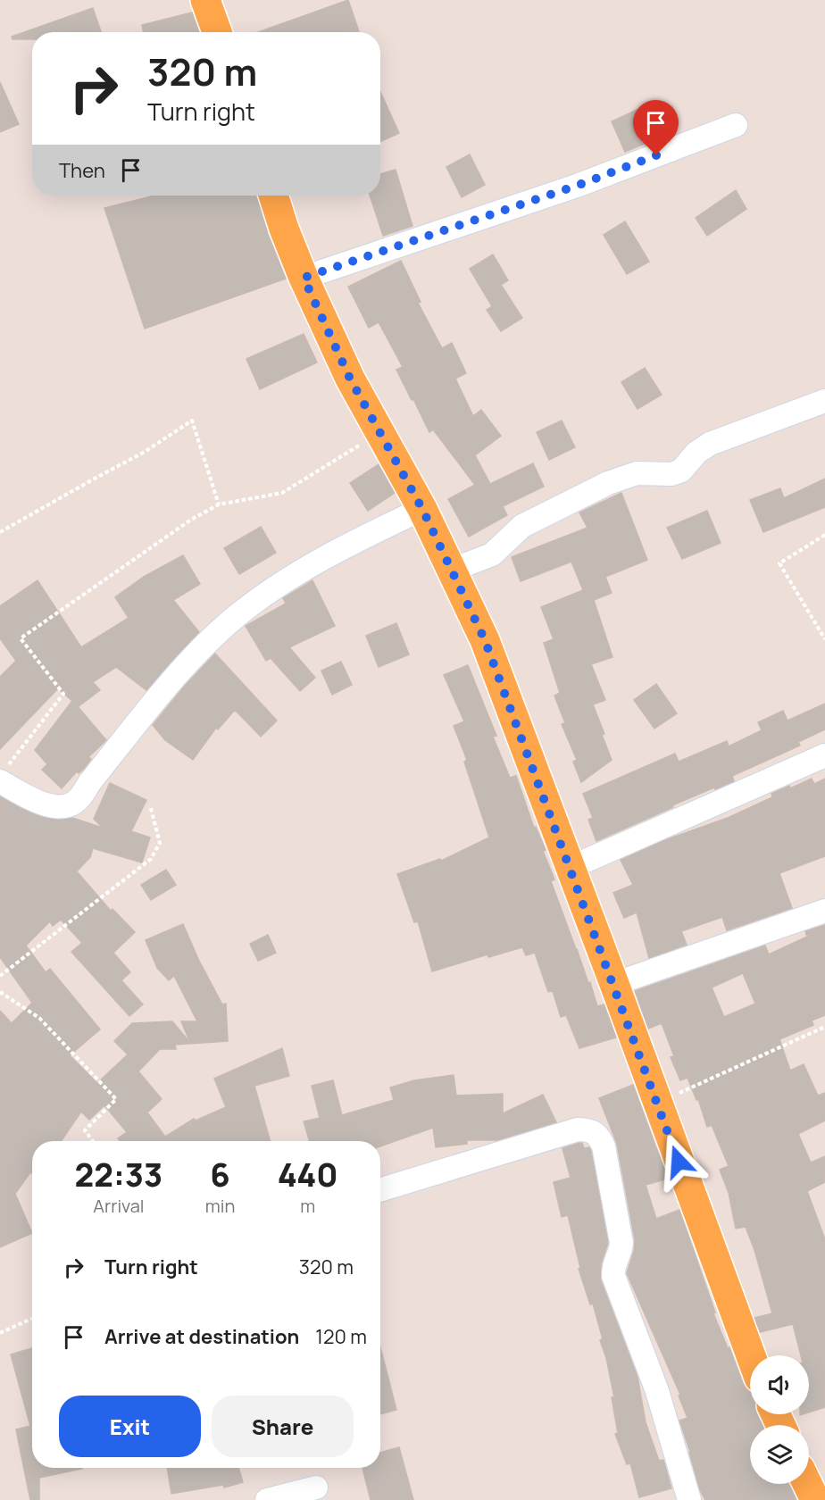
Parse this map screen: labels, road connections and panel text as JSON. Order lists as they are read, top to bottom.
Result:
{
  "page": {
    "turn": ["320 m", "Turn right"],
    "then": "Then",
    "eta": [
      "22:33",
      "Arrival",
      "6",
      "min",
      "440",
      "m"
    ],
    "list": [
      {
        "name": "Turn right",
        "value": "320 m"
      },
      {
        "name": "Arrive at destination",
        "value": "120 m"
      }
    ],
    "buttons": ["Exit", "Share"]
  }
}
